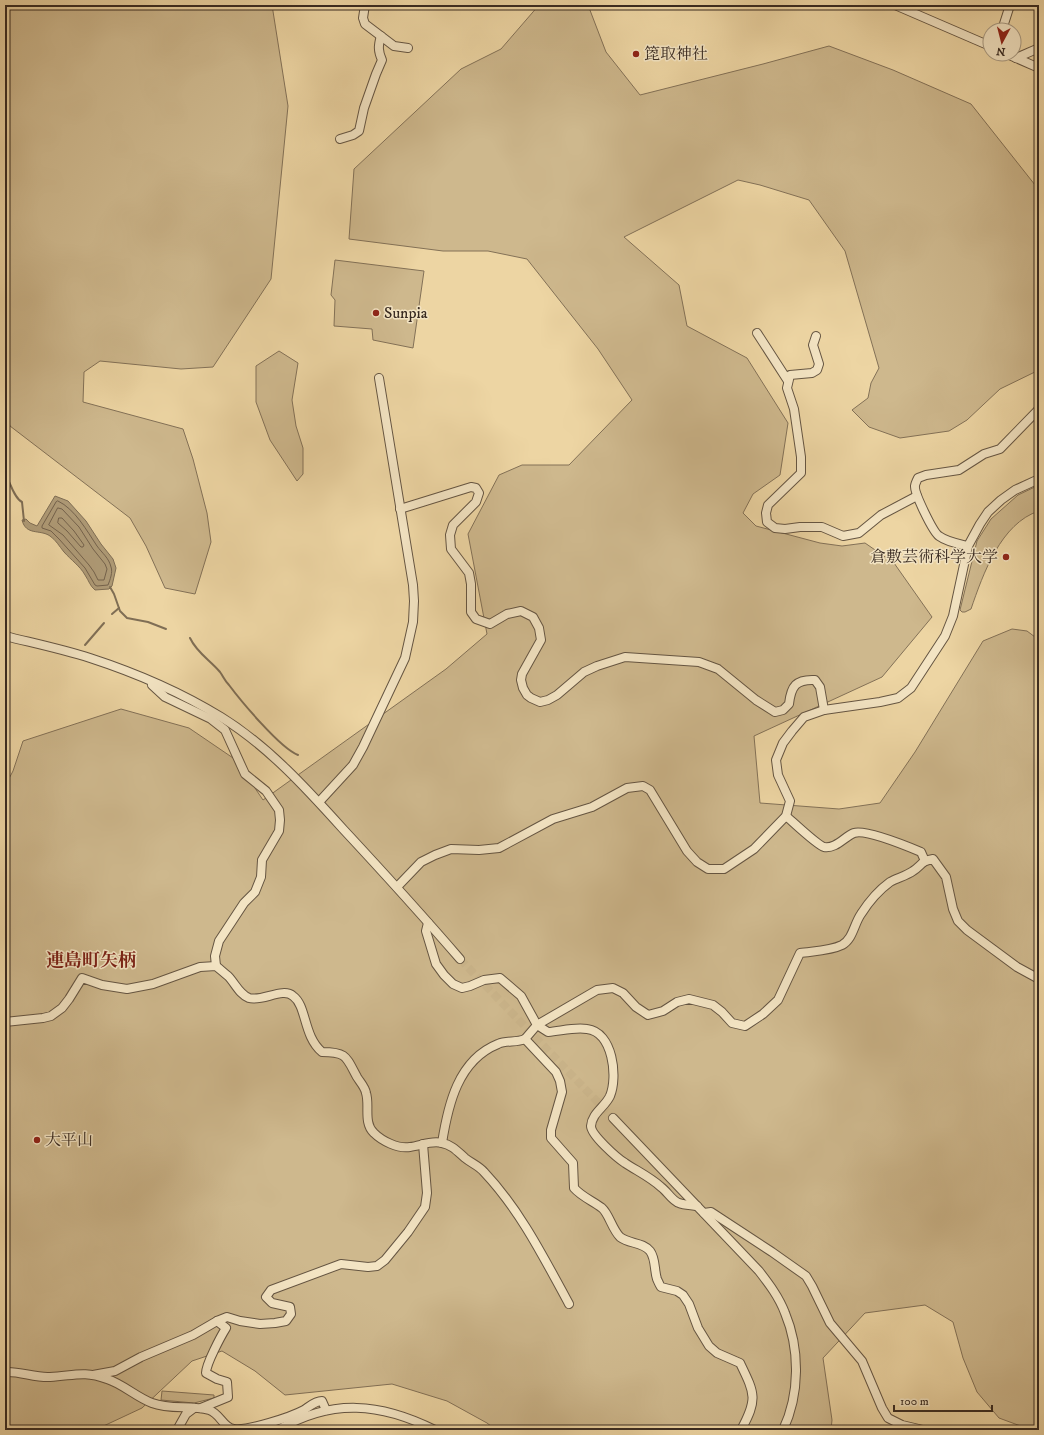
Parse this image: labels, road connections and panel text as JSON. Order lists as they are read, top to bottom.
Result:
{
  "districts": ["連島町矢柄"],
  "places": [
    "箆取神社",
    "Sunpia",
    "倉敷芸術科学大学",
    "大平山"
  ],
  "scale_bar": "100 m",
  "north": "bottom"
}
